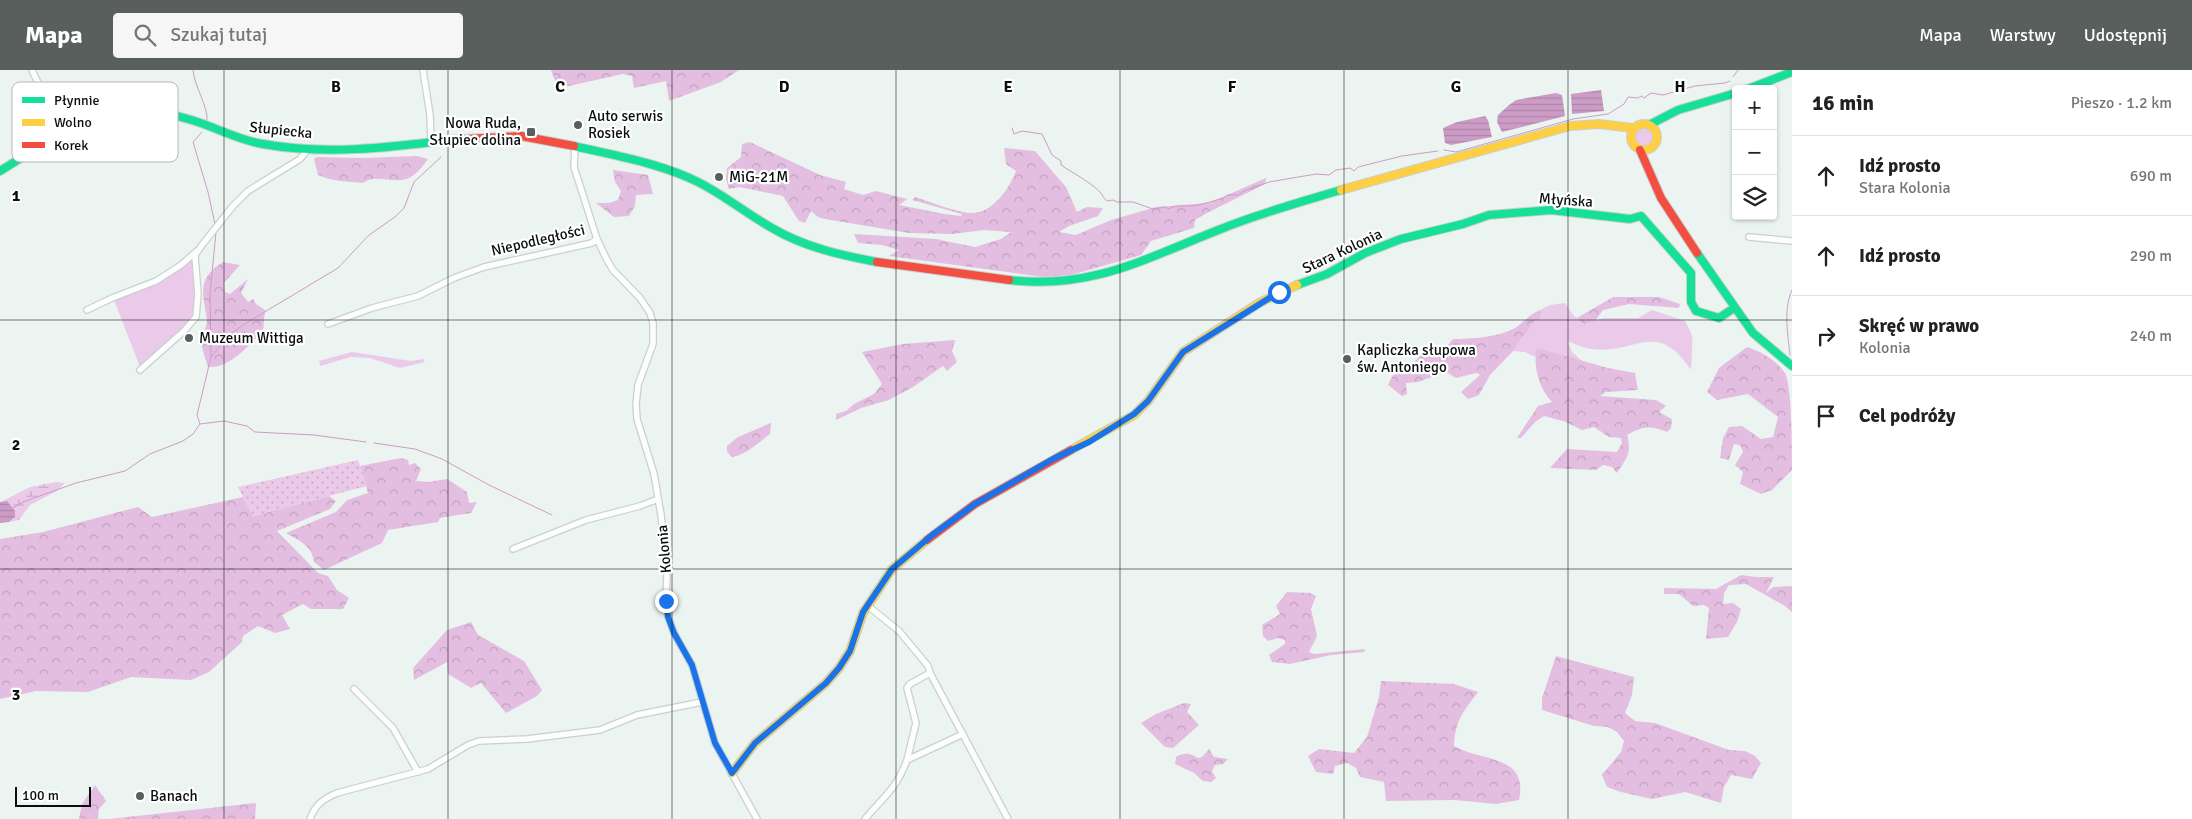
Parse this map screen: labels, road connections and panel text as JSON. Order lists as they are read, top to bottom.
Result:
{
  "streets": {
    "main road": ["Słupiecka", "Młyńska", "Stara Kolonia"],
    "street": ["Niepodległości", "Kolonia"]
  },
  "crossings": [
    ["Młyńska", "Stara Kolonia"],
    ["Niepodległości", "Kolonia"],
    ["Stara Kolonia", "Kolonia"]
  ],
  "places": {
    "other": [
      "Auto serwis Rosiek",
      "MiG-21M",
      "Muzeum Wittiga",
      "Kapliczka słupowa św. Antoniego",
      "Banach"
    ],
    "transit": ["Nowa Ruda, Słupiec dolina"]
  },
  "legend": ["Płynnie", "Wolno", "Korek"],
  "scale_bar": "100 m",
  "page": {
    "header": "Mapa",
    "search": "Szukaj tutaj",
    "nav": ["Mapa", "Warstwy", "Udostępnij"],
    "heading": ["16 min", "Pieszo · 1.2 km"],
    "map_buttons": ["+", "−"],
    "list": [
      ["Idź prosto", "Stara Kolonia", "690 m"],
      ["Idź prosto", "290 m"],
      ["Skręć w prawo", "Kolonia", "240 m"],
      "Cel podróży"
    ],
    "scale": "100 m"
  },
  "grid": {
    "columns": [
      "B",
      "C",
      "D",
      "E",
      "F",
      "G",
      "H"
    ],
    "rows": ["1", "2", "3"]
  }
}
